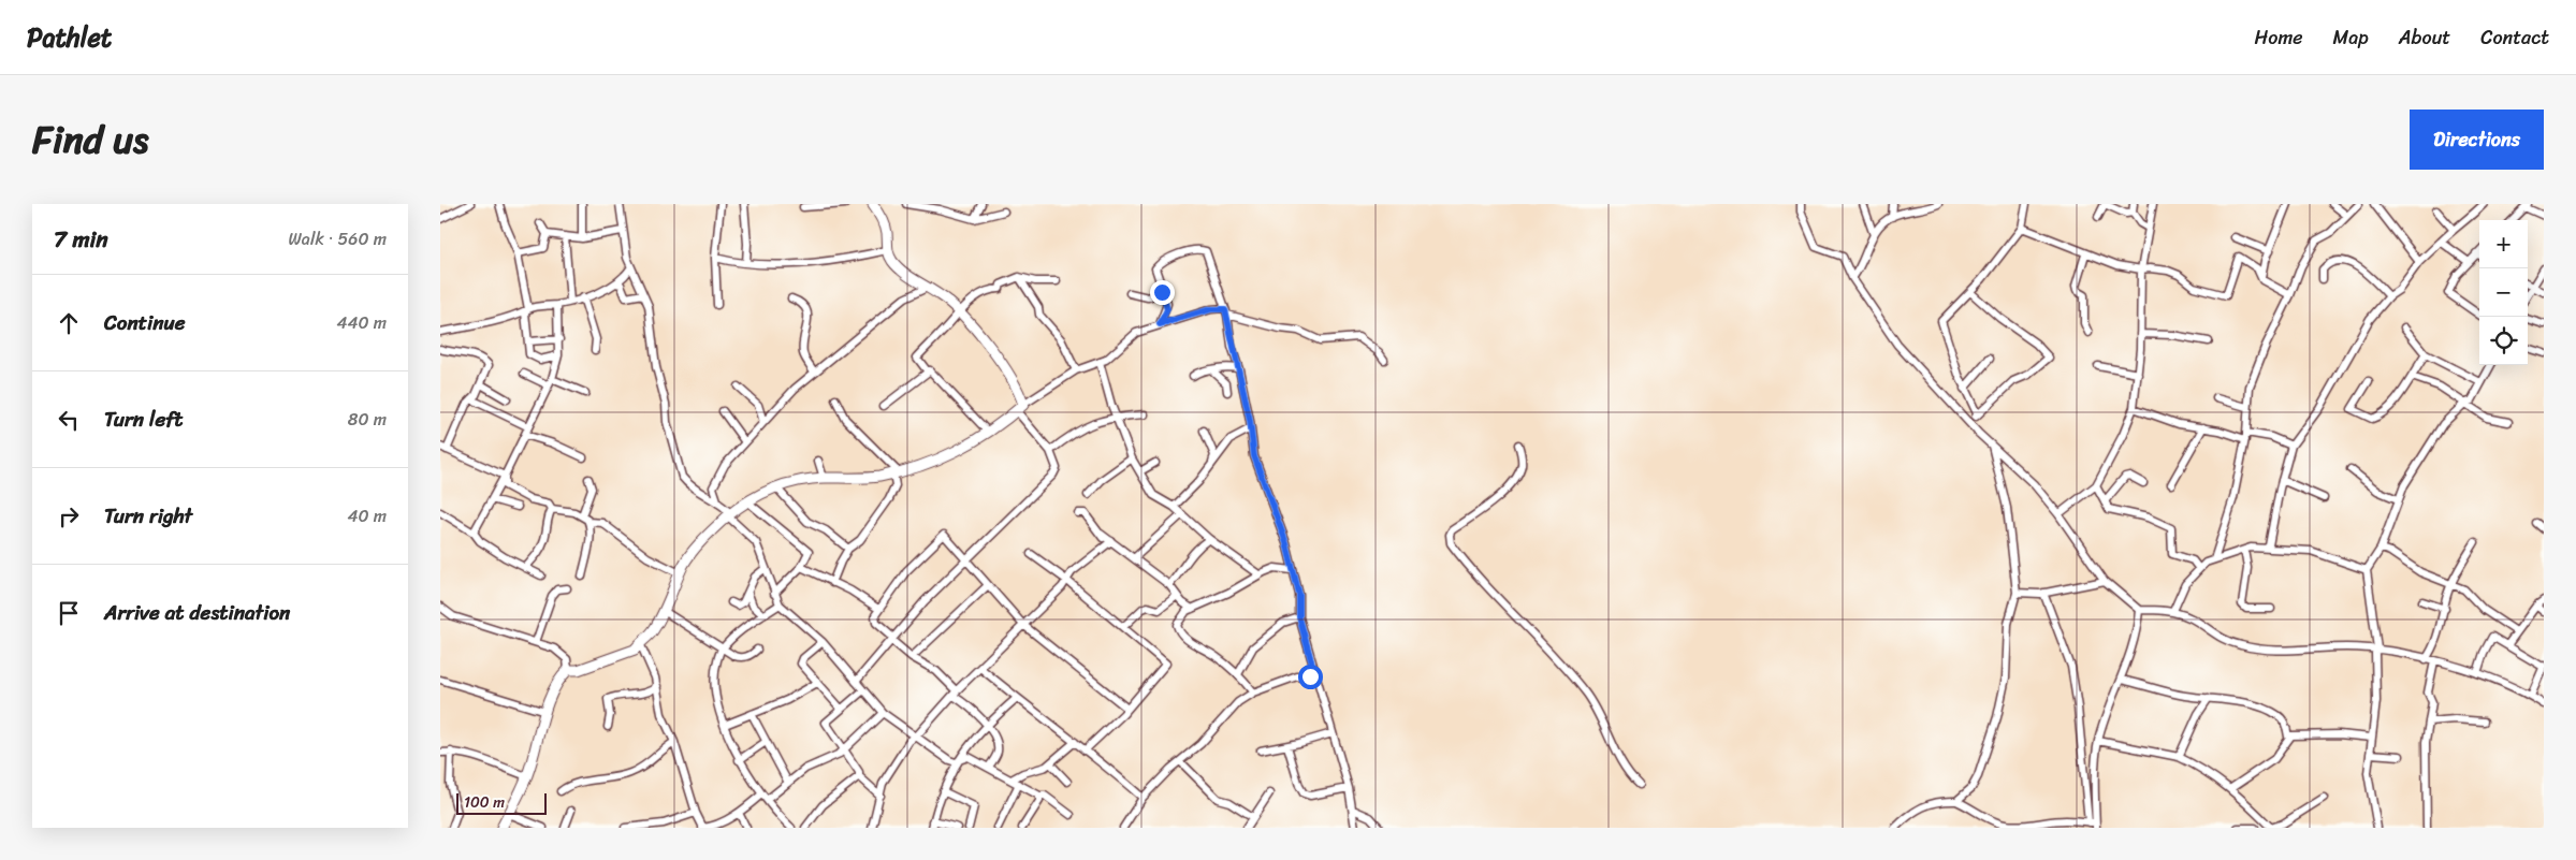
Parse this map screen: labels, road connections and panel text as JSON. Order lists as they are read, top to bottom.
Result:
{
  "scale_bar": "100 m",
  "page": {
    "header": "Pathlet",
    "nav": [
      "Home",
      "Map",
      "About",
      "Contact"
    ],
    "title": "Find us",
    "buttons": "Directions",
    "heading": ["7 min", "Walk · 560 m"],
    "map_buttons": ["+", "−"],
    "list": [
      ["Continue", "440 m"],
      ["Turn left", "80 m"],
      ["Turn right", "40 m"],
      "Arrive at destination"
    ],
    "scale": "100 m"
  }
}
